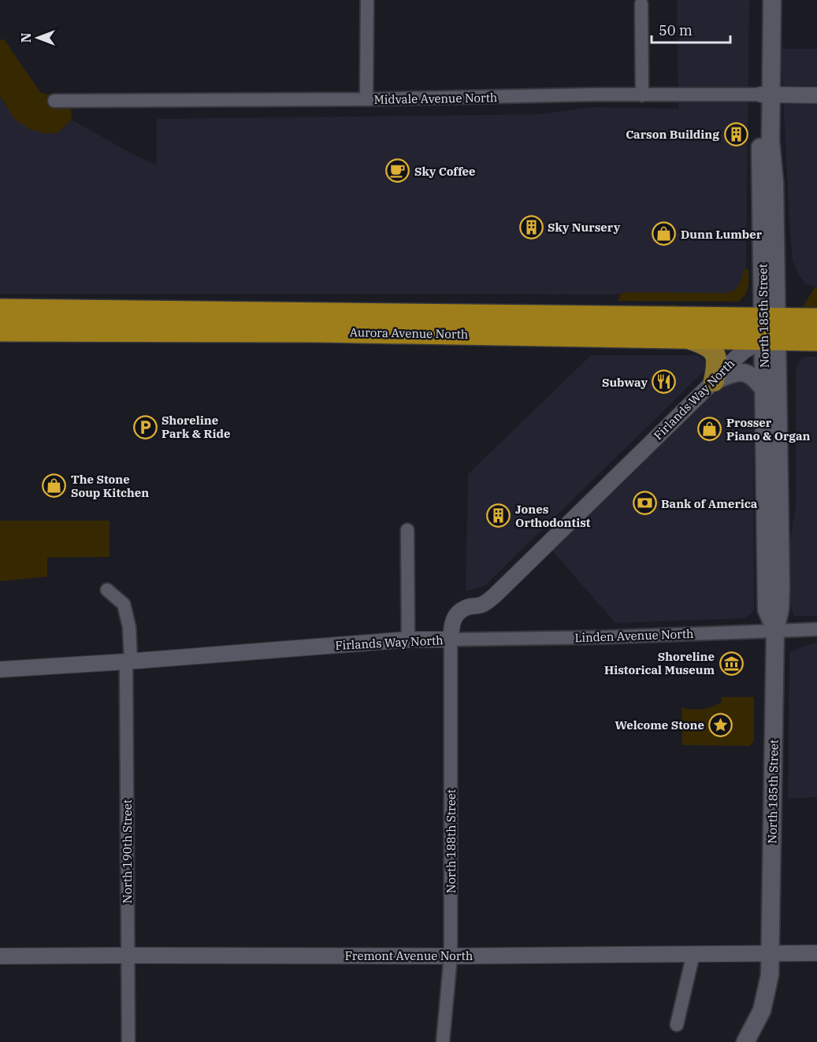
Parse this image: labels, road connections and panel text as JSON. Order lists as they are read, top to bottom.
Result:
{
  "streets": {
    "highway": ["Aurora Avenue North"],
    "main road": ["North 185th Street"],
    "street": [
      "Midvale Avenue North",
      "Firlands Way North",
      "Linden Avenue North",
      "North 188th Street",
      "North 190th Street",
      "Fremont Avenue North"
    ]
  },
  "crossings": [
    ["Midvale Avenue North", "North 185th Street"],
    ["North 185th Street", "Aurora Avenue North"],
    ["North 185th Street", "Firlands Way North"],
    ["North 185th Street", "Linden Avenue North"],
    ["North 185th Street", "Fremont Avenue North"],
    ["Aurora Avenue North", "Firlands Way North"],
    ["Firlands Way North", "Linden Avenue North"],
    ["Firlands Way North", "North 188th Street"],
    ["Firlands Way North", "North 190th Street"],
    ["Linden Avenue North", "North 188th Street"],
    ["North 188th Street", "Fremont Avenue North"],
    ["North 190th Street", "Fremont Avenue North"]
  ],
  "places": {
    "building": ["Carson Building", "Sky Nursery", "Jones Orthodontist"],
    "cafe": ["Sky Coffee"],
    "shop": ["Dunn Lumber", "Prosser Piano & Organ", "The Stone Soup Kitchen"],
    "restaurant": ["Subway"],
    "parking": ["Shoreline Park & Ride"],
    "bank": ["Bank of America"],
    "museum": ["Shoreline Historical Museum"],
    "place": ["Welcome Stone"]
  },
  "scale_bar": "50 m",
  "north": "left"
}
